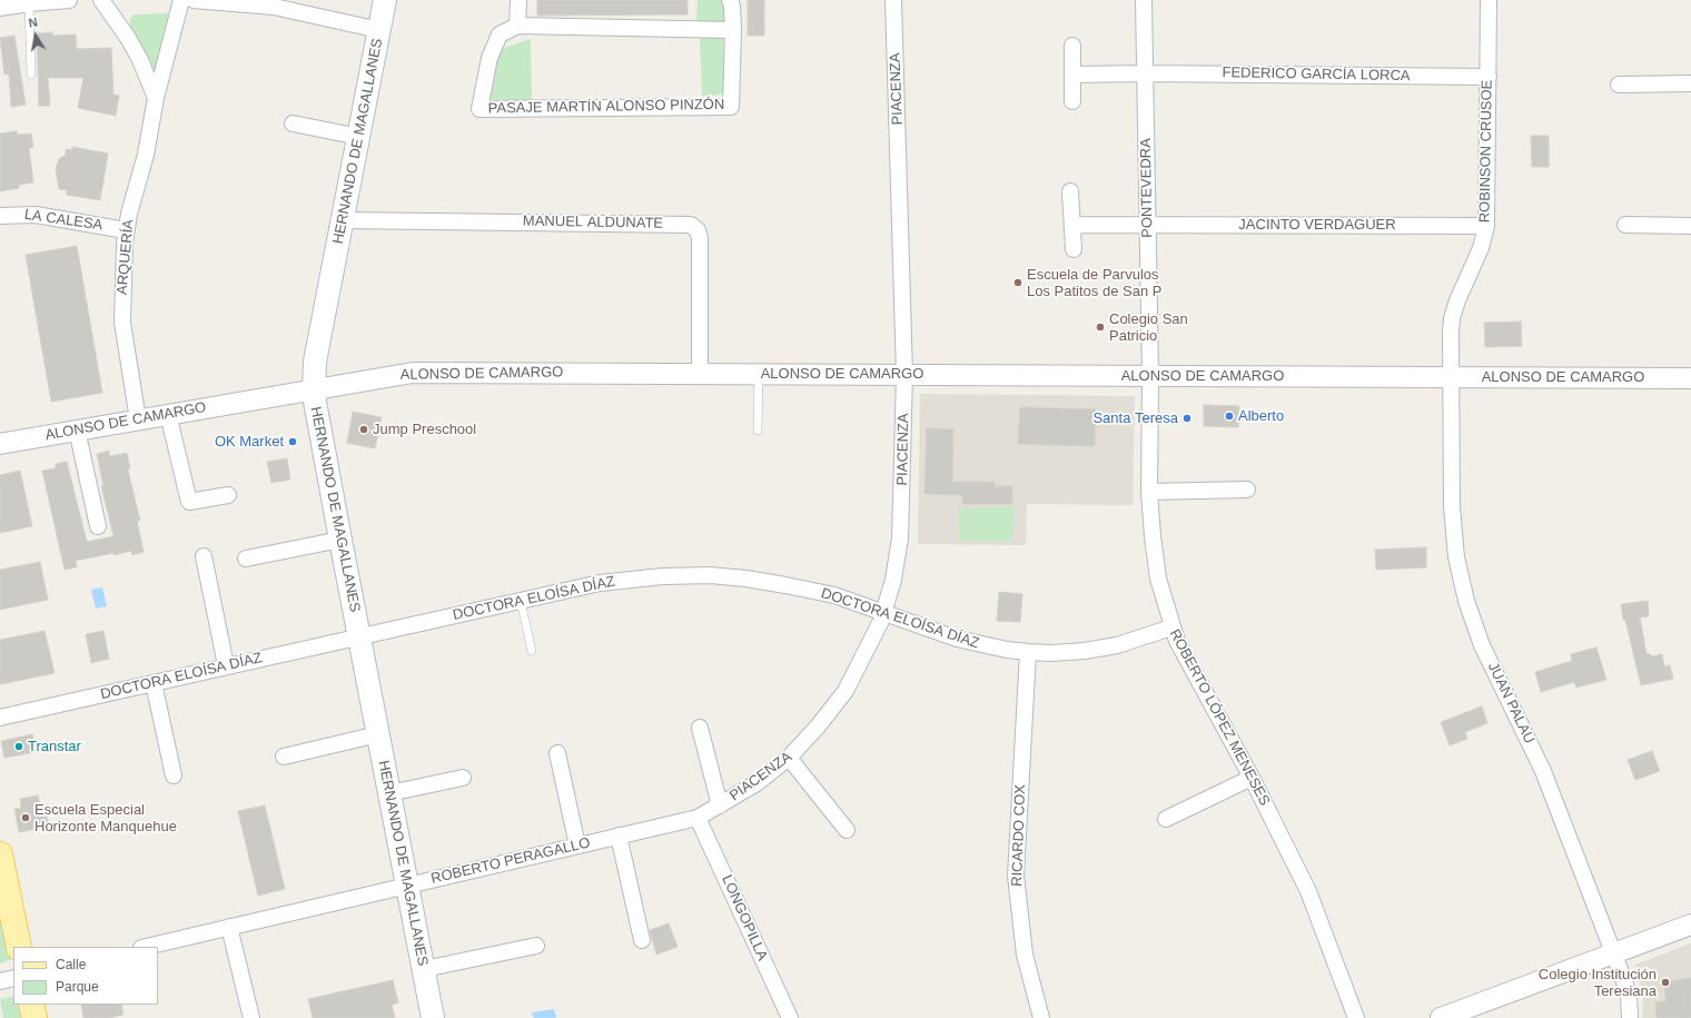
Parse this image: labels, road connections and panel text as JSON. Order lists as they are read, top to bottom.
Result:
{
  "streets": {
    "main road": ["HERNANDO DE MAGALLANES"],
    "street": [
      "FEDERICO GARCÍA LORCA",
      "PIACENZA",
      "PASAJE MARTÍN ALONSO PINZÓN",
      "ROBINSON CRUSOE",
      "PONTEVEDRA",
      "LA CALESA",
      "MANUEL ALDUNATE",
      "JACINTO VERDAGUER",
      "ARQUERÍA",
      "ALONSO DE CAMARGO",
      "DOCTORA ELOÍSA DÍAZ",
      "JUAN PALAU",
      "ROBERTO LÓPEZ MENESES",
      "RICARDO COX",
      "ROBERTO PERAGALLO",
      "LONGOPILLA"
    ]
  },
  "crossings": [
    ["FEDERICO GARCÍA LORCA", "ROBINSON CRUSOE"],
    ["FEDERICO GARCÍA LORCA", "PONTEVEDRA"],
    ["PIACENZA", "ALONSO DE CAMARGO"],
    ["PIACENZA", "DOCTORA ELOÍSA DÍAZ"],
    ["PIACENZA", "ROBERTO PERAGALLO"],
    ["PIACENZA", "LONGOPILLA"],
    ["HERNANDO DE MAGALLANES", "MANUEL ALDUNATE"],
    ["HERNANDO DE MAGALLANES", "ALONSO DE CAMARGO"],
    ["HERNANDO DE MAGALLANES", "DOCTORA ELOÍSA DÍAZ"],
    ["HERNANDO DE MAGALLANES", "ROBERTO PERAGALLO"],
    ["ROBINSON CRUSOE", "JACINTO VERDAGUER"],
    ["ROBINSON CRUSOE", "ALONSO DE CAMARGO"],
    ["ROBINSON CRUSOE", "JUAN PALAU"],
    ["PONTEVEDRA", "JACINTO VERDAGUER"],
    ["PONTEVEDRA", "ALONSO DE CAMARGO"],
    ["PONTEVEDRA", "ROBERTO LÓPEZ MENESES"],
    ["LA CALESA", "ARQUERÍA"],
    ["MANUEL ALDUNATE", "ALONSO DE CAMARGO"],
    ["ARQUERÍA", "ALONSO DE CAMARGO"],
    ["ALONSO DE CAMARGO", "JUAN PALAU"],
    ["ALONSO DE CAMARGO", "ROBERTO LÓPEZ MENESES"],
    ["DOCTORA ELOÍSA DÍAZ", "ROBERTO LÓPEZ MENESES"],
    ["DOCTORA ELOÍSA DÍAZ", "RICARDO COX"],
    ["ROBERTO PERAGALLO", "LONGOPILLA"]
  ],
  "places": [
    "Escuela de Parvulos Los Patitos de San P",
    "Colegio San Patricio",
    "Alberto",
    "Santa Teresa",
    "Jump Preschool",
    "OK Market",
    "Transtar",
    "Escuela Especial Horizonte Manquehue",
    "Colegio Institución Teresiana"
  ],
  "legend": ["Calle", "Parque"],
  "north": "top"
}
